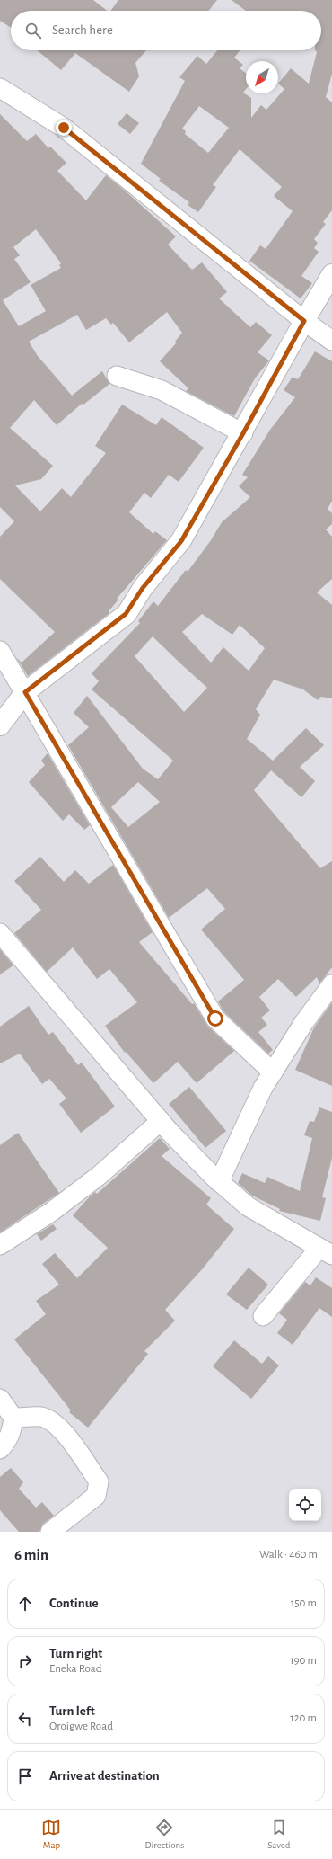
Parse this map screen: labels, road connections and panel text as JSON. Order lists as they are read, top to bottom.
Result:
{
  "north": "bottom left",
  "page": {
    "search": "Search here",
    "heading": ["6 min", "Walk · 460 m"],
    "list": [
      ["Continue", "150 m"],
      ["Turn right", "Eneka Road", "190 m"],
      ["Turn left", "Oroigwe Road", "120 m"],
      "Arrive at destination"
    ],
    "nav": ["Map", "Directions", "Saved"]
  }
}
